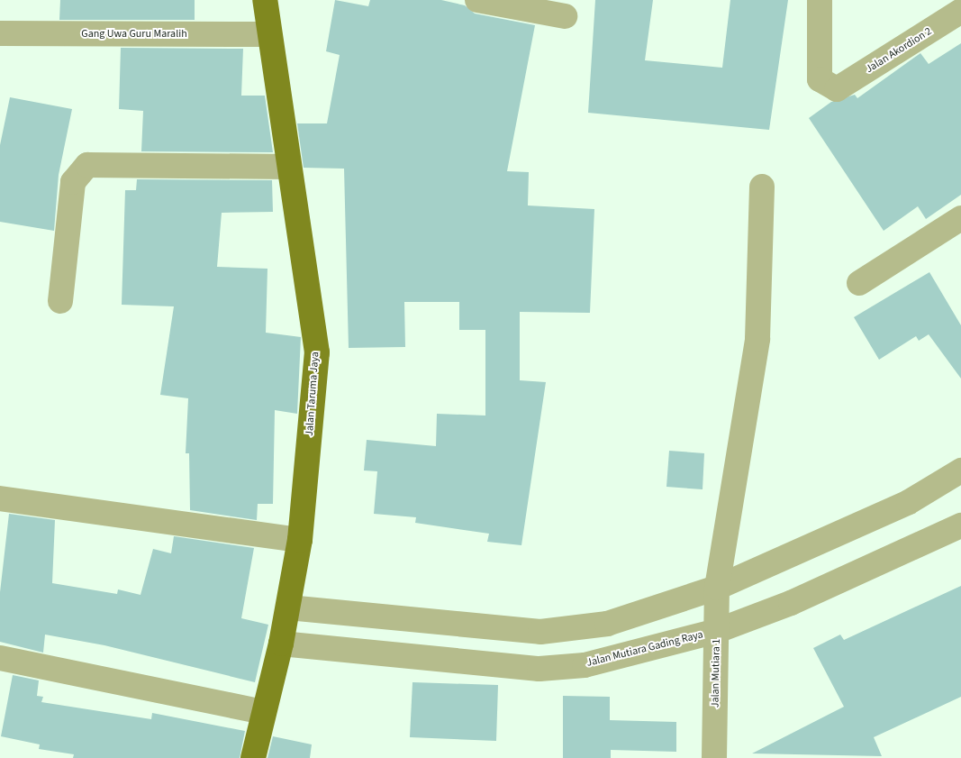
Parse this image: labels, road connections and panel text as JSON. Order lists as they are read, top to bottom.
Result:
{
  "streets": {
    "main road": ["Jalan Taruma Jaya"],
    "street": [
      "Gang Uwa Guru Maralih",
      "Jalan Akordion 2",
      "Jalan Mutiara Gading Raya",
      "Jalan Mutiara 1"
    ]
  },
  "crossings": [
    ["Gang Uwa Guru Maralih", "Jalan Taruma Jaya"],
    ["Jalan Taruma Jaya", "Jalan Mutiara Gading Raya"],
    ["Jalan Mutiara Gading Raya", "Jalan Mutiara 1"]
  ]
}
